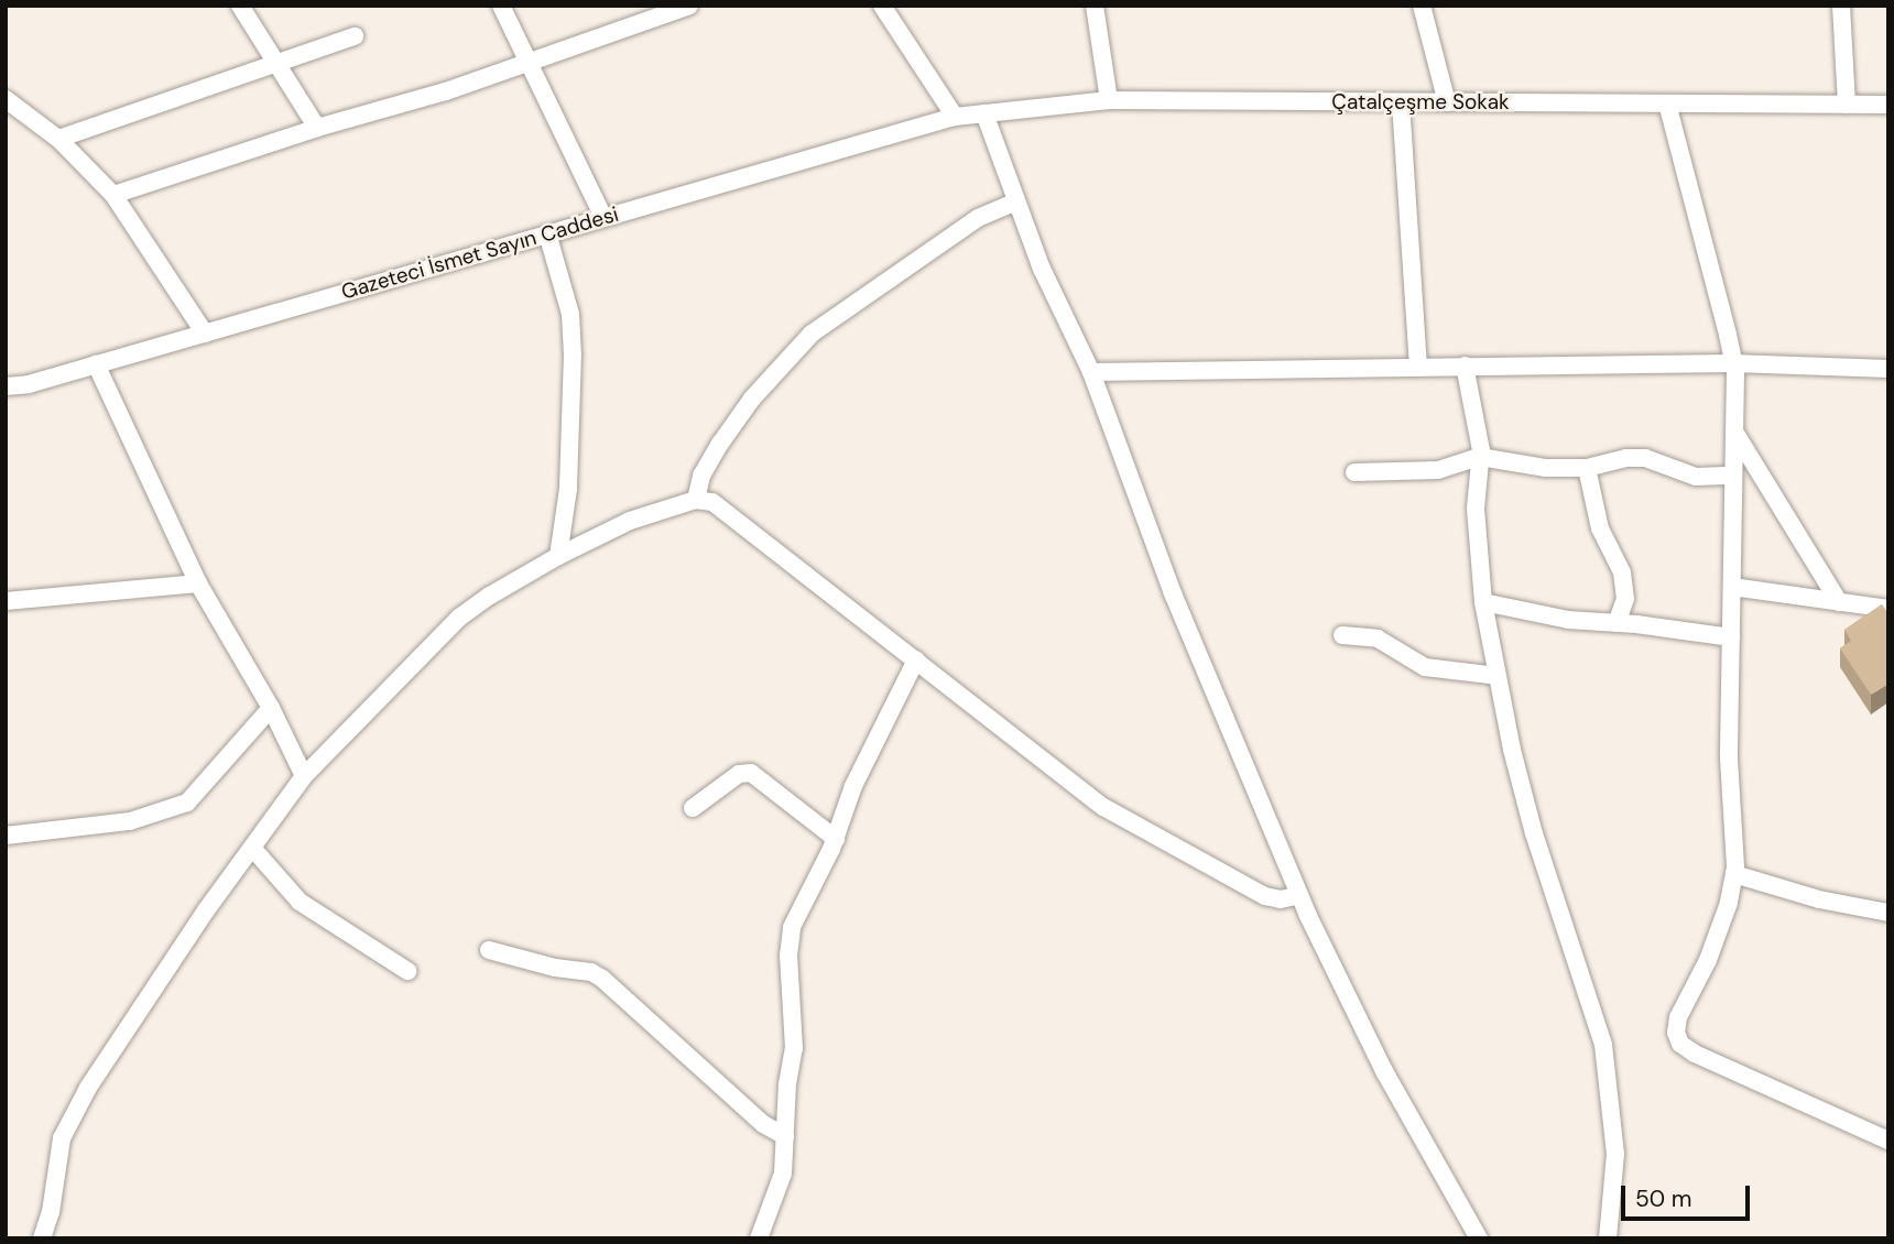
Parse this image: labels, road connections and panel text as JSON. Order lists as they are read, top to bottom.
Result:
{
  "streets": {
    "street": ["Çatalçeşme Sokak", "Gazeteci İsmet Sayın Caddesi"]
  },
  "crossings": [
    ["Çatalçeşme Sokak", "Gazeteci İsmet Sayın Caddesi"]
  ],
  "scale_bar": "50 m"
}
